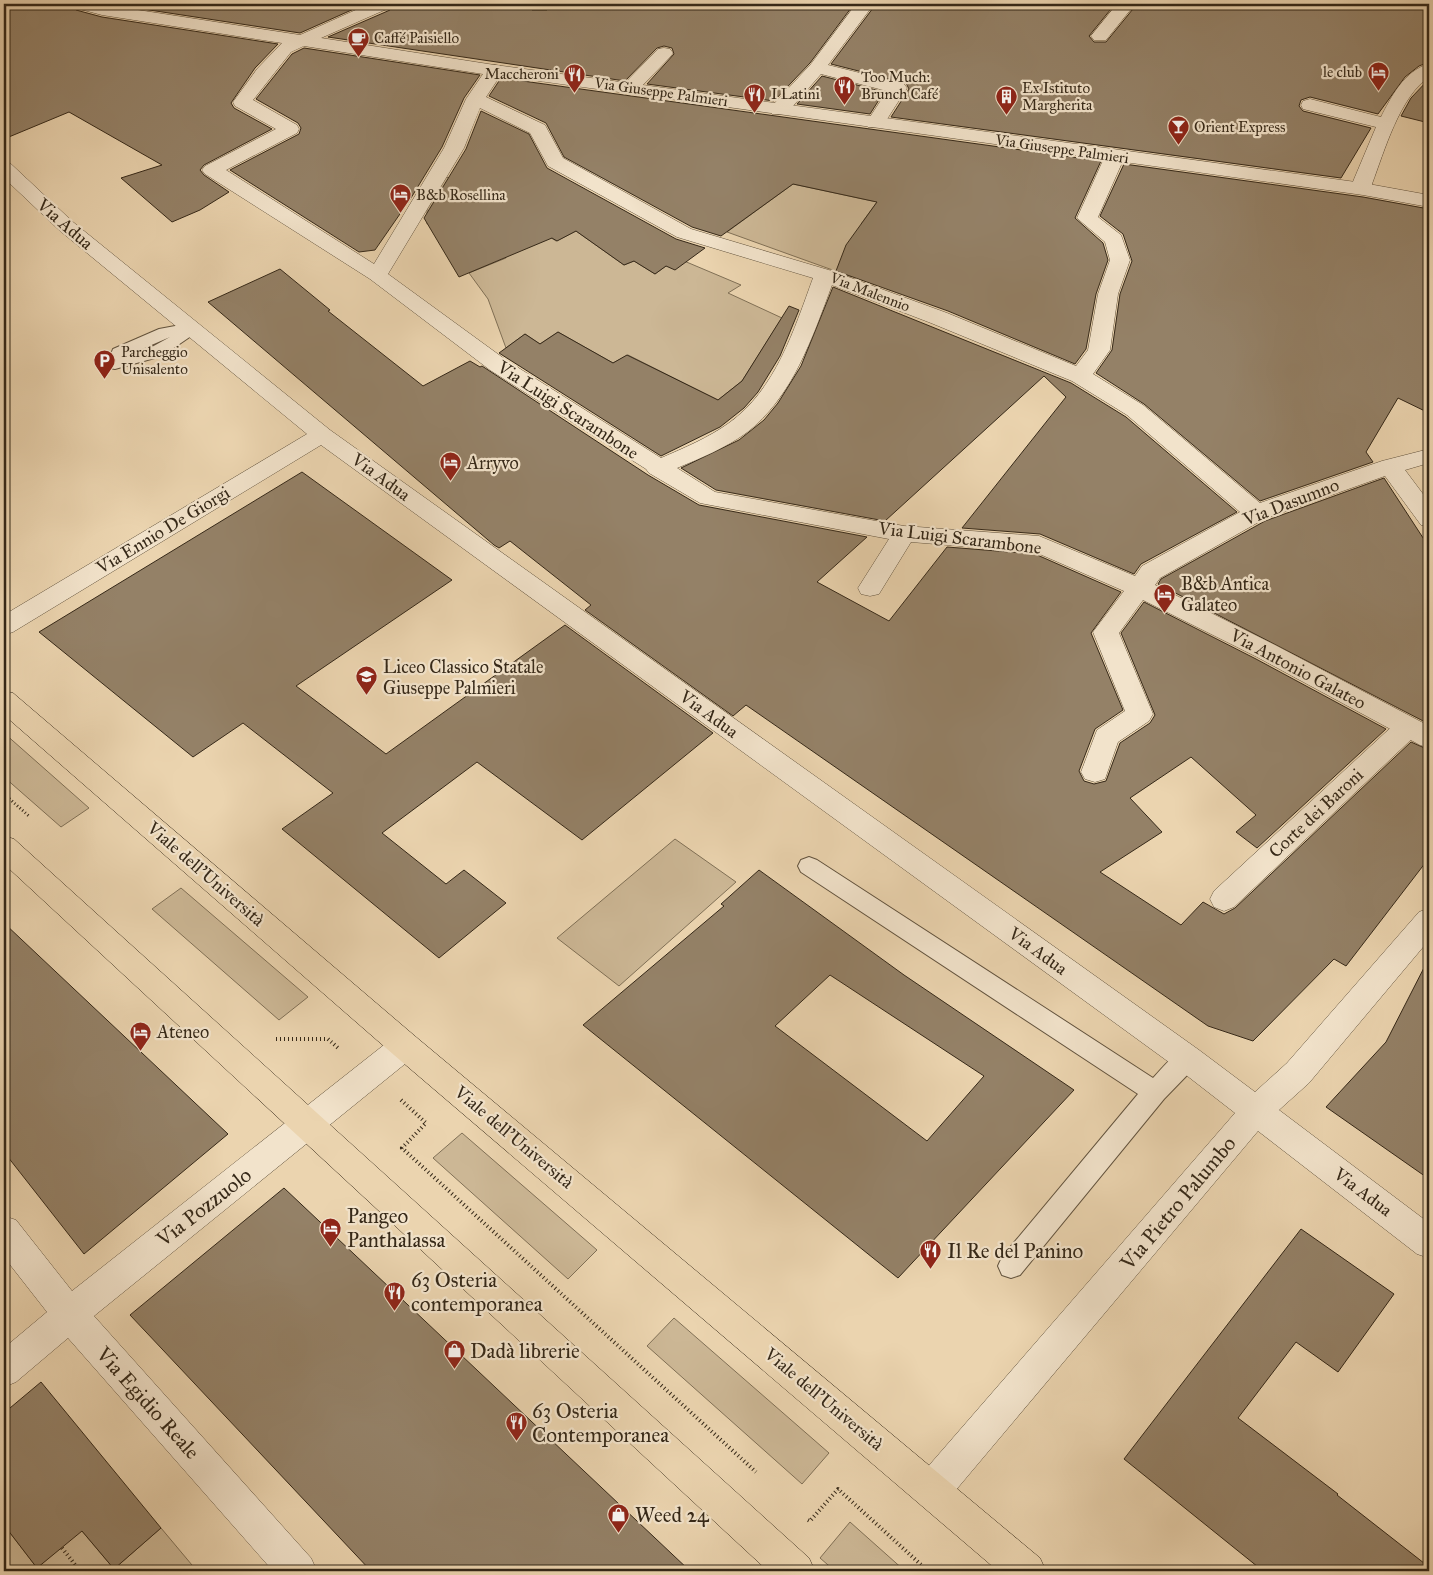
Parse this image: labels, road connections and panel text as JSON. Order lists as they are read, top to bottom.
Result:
{
  "streets": {
    "main road": ["Viale dell'Università"],
    "street": [
      "Via Giuseppe Palmieri",
      "Via Adua",
      "Via Malennio",
      "Via Luigi Scarambone",
      "Via Dasumno",
      "Via Ennio De Giorgi",
      "Via Antonio Galateo",
      "Corte dei Baroni",
      "Via Pietro Palumbo",
      "Via Pozzuolo",
      "Via Egidio Reale"
    ]
  },
  "crossings": [
    ["Via Giuseppe Palmieri", "Via Luigi Scarambone"],
    ["Via Adua", "Via Ennio De Giorgi"],
    ["Via Adua", "Via Pietro Palumbo"],
    ["Via Malennio", "Via Dasumno"],
    ["Via Luigi Scarambone", "Via Dasumno"],
    ["Via Luigi Scarambone", "Via Antonio Galateo"],
    ["Via Dasumno", "Via Antonio Galateo"],
    ["Via Antonio Galateo", "Corte dei Baroni"],
    ["Viale dell'Università", "Via Pietro Palumbo"],
    ["Viale dell'Università", "Via Pozzuolo"],
    ["Via Pozzuolo", "Via Egidio Reale"]
  ],
  "places": {
    "cafe": ["Caffé Paisiello"],
    "hotel": [
      "le club",
      "B&b Rosellina",
      "Arryvo",
      "B&b Antica Galateo",
      "Ateneo",
      "Pangeo Panthalassa"
    ],
    "restaurant": [
      "Maccheroni",
      "Too Much: Brunch Café",
      "I Latini",
      "Il Re del Panino",
      "63 Osteria contemporanea",
      "63 Osteria Contemporanea"
    ],
    "building": ["Ex Istituto Margherita"],
    "bar": ["Orient Express"],
    "parking": ["Parcheggio Unisalento"],
    "school or university": ["Liceo Classico Statale Giuseppe Palmieri"],
    "shop": ["Dadà librerie", "Weed 24"]
  }
}
